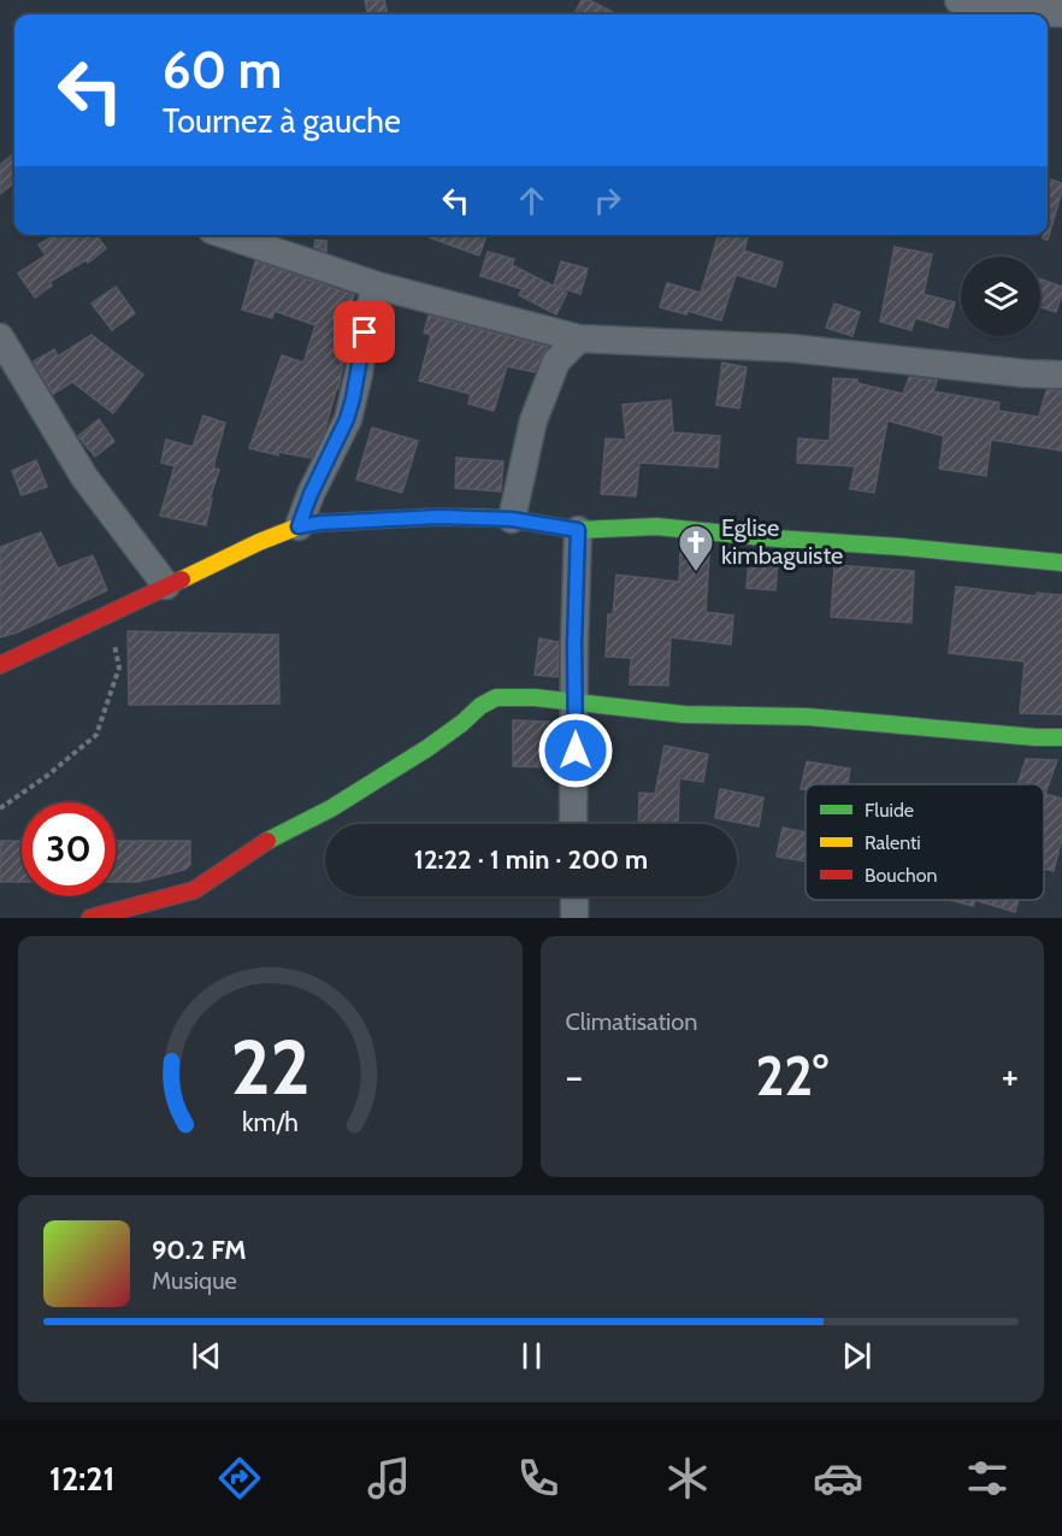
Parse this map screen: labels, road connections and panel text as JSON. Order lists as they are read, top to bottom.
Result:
{
  "places": {
    "church": ["Eglise kimbaguiste"]
  },
  "legend": ["Fluide", "Ralenti", "Bouchon"],
  "page": {
    "turn": ["60 m", "Tournez à gauche"],
    "limit": "30",
    "trip": "12:22 · 1 min · 200 m",
    "tile": "Climatisation",
    "heat": ["−", "22°", "+"],
    "song": ["90.2 FM", "Musique"],
    "tabs": "12:21",
    "gauge": ["22", "km/h"]
  }
}
